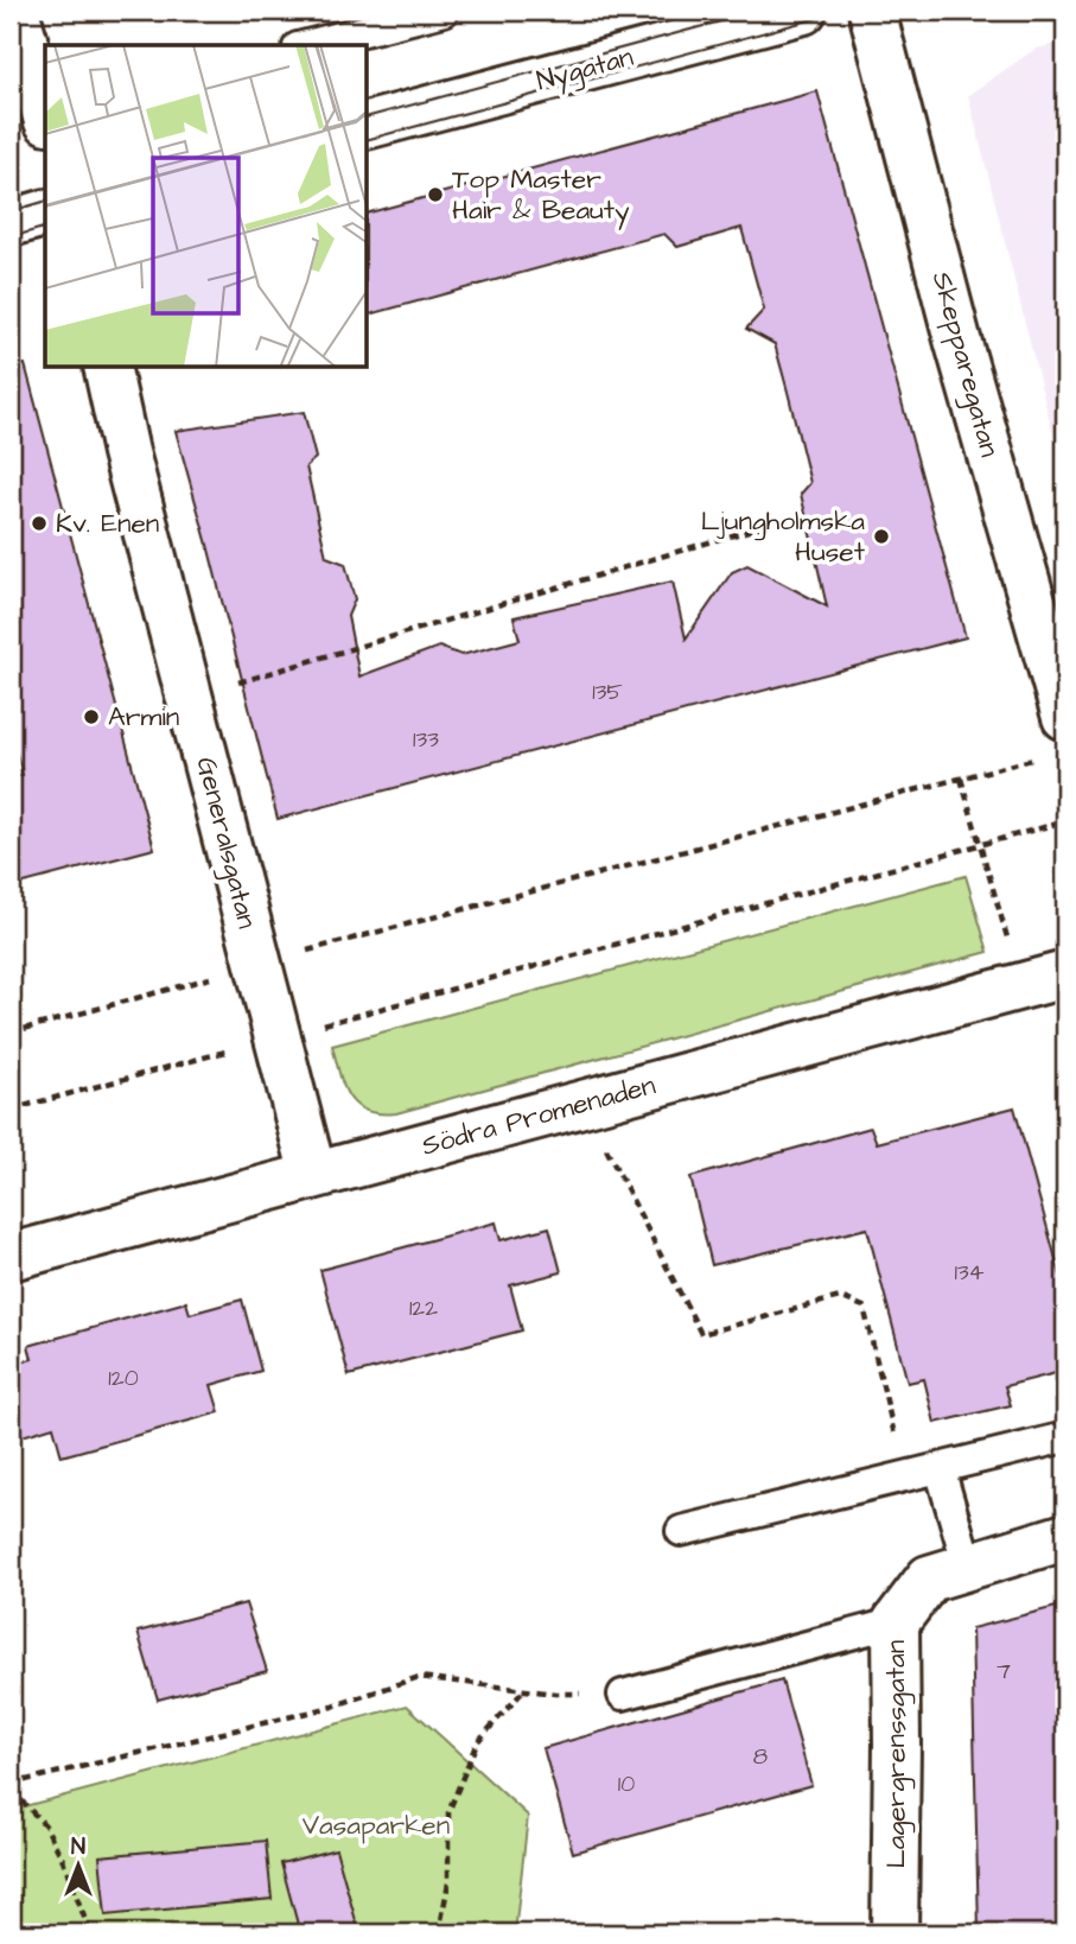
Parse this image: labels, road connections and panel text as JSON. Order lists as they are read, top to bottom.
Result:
{
  "streets": {
    "street": [
      "Nygatan",
      "Skepparegatan",
      "Generalsgatan",
      "Södra Promenaden",
      "Lagergrenssgatan"
    ]
  },
  "crossings": [
    ["Generalsgatan", "Södra Promenaden"]
  ],
  "parks": ["Vasaparken"],
  "places": [
    "Top Master Hair & Beauty",
    "Kv. Enen",
    "Ljungholmska Huset",
    "Armin"
  ],
  "house_numbers": [
    "135",
    "133",
    "134",
    "122",
    "120",
    "7",
    "8",
    "10"
  ],
  "north": "top"
}
